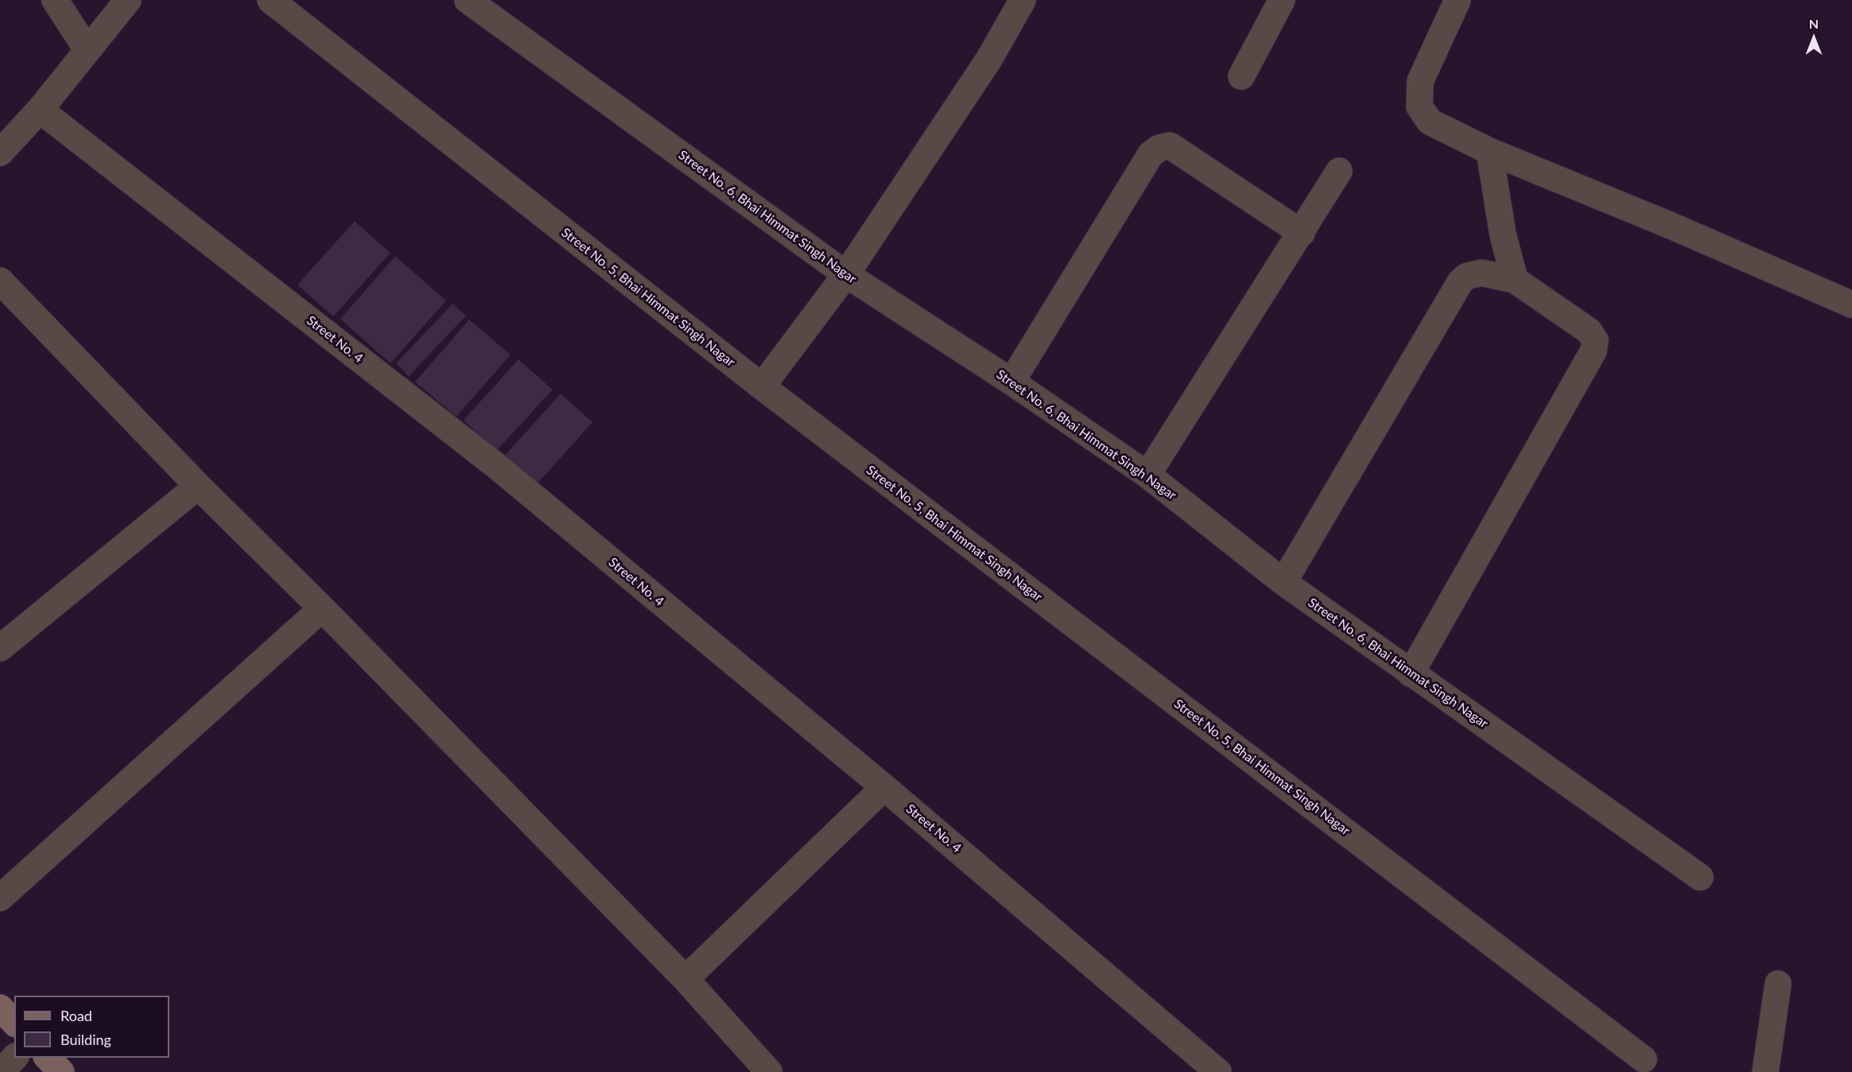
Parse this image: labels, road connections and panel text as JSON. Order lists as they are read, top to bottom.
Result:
{
  "streets": {
    "street": ["Street No. 6, Bhai Himmat Singh Nagar", "Street No. 5, Bhai Himmat Singh Nagar", "Street No. 4"]
  },
  "legend": ["Road", "Building"],
  "north": "top"
}
